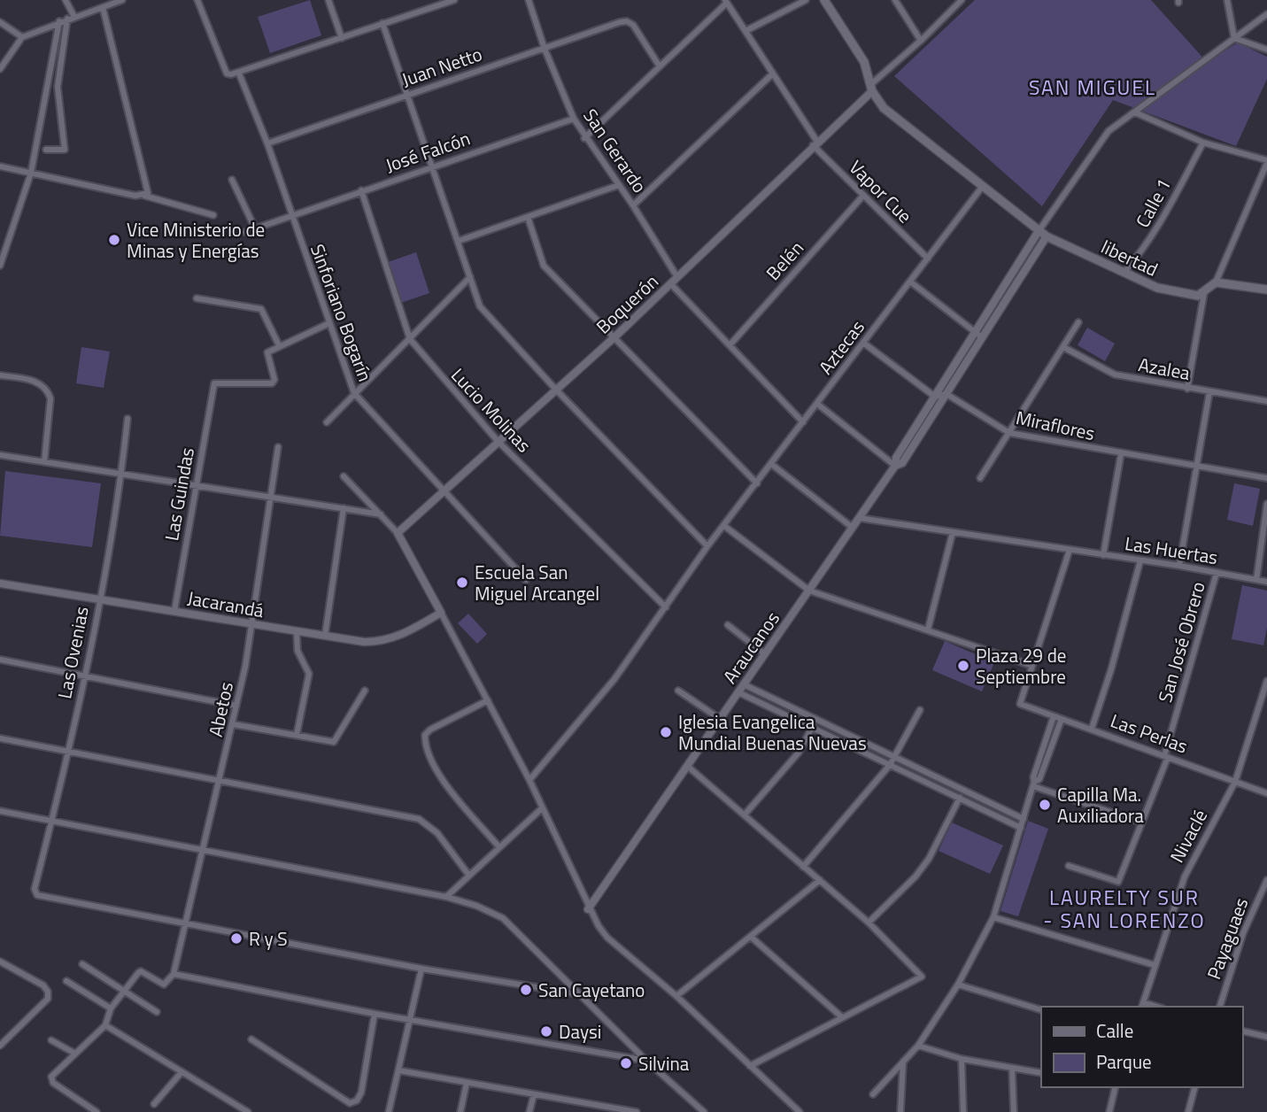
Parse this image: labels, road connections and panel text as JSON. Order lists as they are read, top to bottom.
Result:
{
  "streets": {
    "main road": ["libertad"],
    "street": [
      "Juan Netto",
      "San Gerardo",
      "José Falcón",
      "Vapor Cue",
      "Calle 1",
      "Belén",
      "Boquerón",
      "Sinforiano Bogarín",
      "Aztecas",
      "Azalea",
      "Lucio Molinas",
      "Miraflores",
      "Las Guindas",
      "Las Huertas",
      "Jacarandá",
      "San José Obrero",
      "Araucanos",
      "Las Ovenias",
      "Abetos",
      "Las Perlas",
      "Nivaclé",
      "Payaguaes"
    ]
  },
  "crossings": [
    ["Juan Netto", "San Gerardo"],
    ["Juan Netto", "Sinforiano Bogarín"],
    ["San Gerardo", "José Falcón"],
    ["San Gerardo", "Boquerón"],
    ["José Falcón", "Sinforiano Bogarín"],
    ["José Falcón", "Lucio Molinas"],
    ["Vapor Cue", "Belén"],
    ["Vapor Cue", "Boquerón"],
    ["Vapor Cue", "Aztecas"],
    ["Calle 1", "libertad"],
    ["libertad", "Boquerón"],
    ["libertad", "Aztecas"],
    ["libertad", "Araucanos"],
    ["Boquerón", "Sinforiano Bogarín"],
    ["Boquerón", "Lucio Molinas"],
    ["Aztecas", "Lucio Molinas"],
    ["Miraflores", "Araucanos"],
    ["Las Guindas", "Jacarandá"],
    ["Las Huertas", "San José Obrero"],
    ["Las Huertas", "Araucanos"],
    ["Jacarandá", "Las Ovenias"],
    ["Jacarandá", "Abetos"],
    ["San José Obrero", "Las Perlas"],
    ["Las Ovenias", "Abetos"],
    ["Las Perlas", "Nivaclé"]
  ],
  "districts": ["SAN MIGUEL", "LAURELTY SUR - SAN LORENZO"],
  "places": [
    "Vice Ministerio de Minas y Energías",
    "Escuela San Miguel Arcangel",
    "Plaza 29 de Septiembre",
    "Iglesia Evangelica Mundial Buenas Nuevas",
    "Capilla Ma. Auxiliadora",
    "R y S",
    "San Cayetano",
    "Daysi",
    "Silvina"
  ],
  "legend": ["Calle", "Parque"]
}
